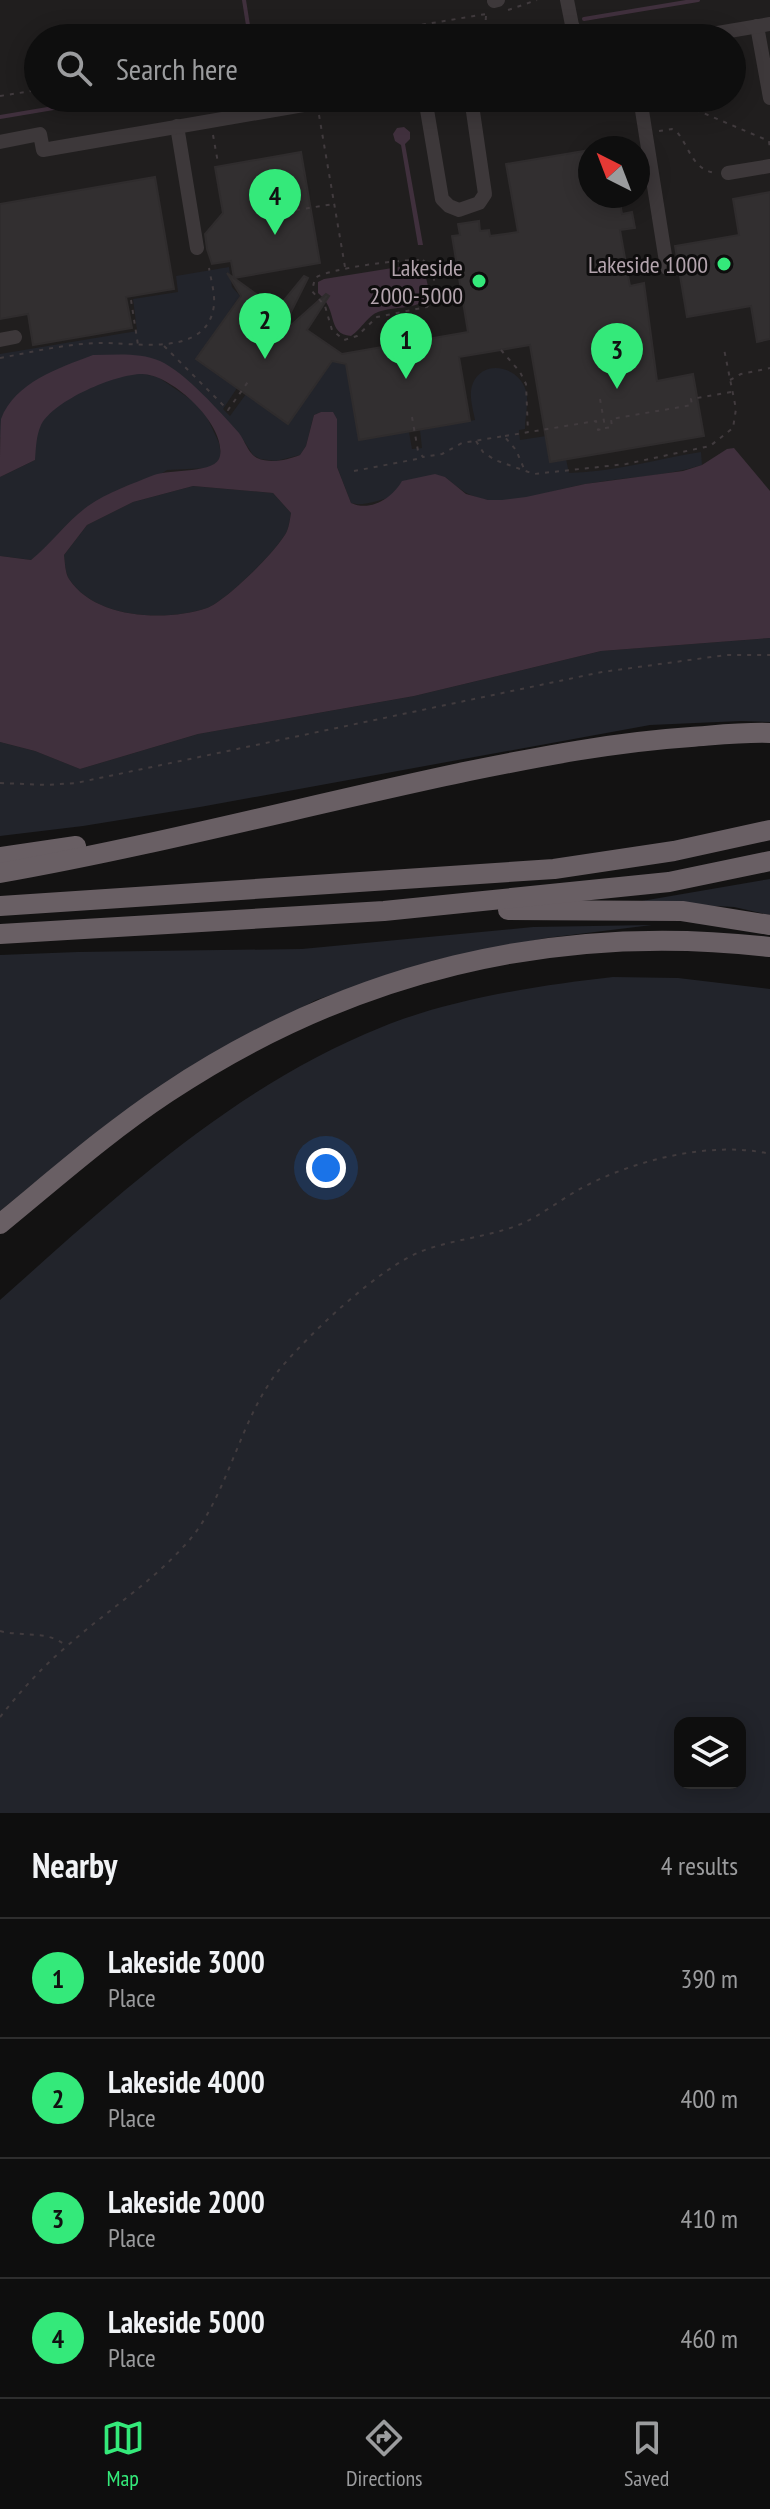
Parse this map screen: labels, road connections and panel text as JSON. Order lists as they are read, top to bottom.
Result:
{
  "places": ["Lakeside 1000", "Lakeside 2000-5000"],
  "north": "top left",
  "page": {
    "search": "Search here",
    "pins": [
      "4",
      "2",
      "1",
      "3"
    ],
    "heading": ["Nearby", "4 results"],
    "list": [
      {
        "mark": "1",
        "name": "Lakeside 3000",
        "note": "Place",
        "value": "390 m"
      },
      {
        "mark": "2",
        "name": "Lakeside 4000",
        "note": "Place",
        "value": "400 m"
      },
      {
        "mark": "3",
        "name": "Lakeside 2000",
        "note": "Place",
        "value": "410 m"
      },
      {
        "mark": "4",
        "name": "Lakeside 5000",
        "note": "Place",
        "value": "460 m"
      }
    ],
    "nav": ["Map", "Directions", "Saved"]
  }
}
